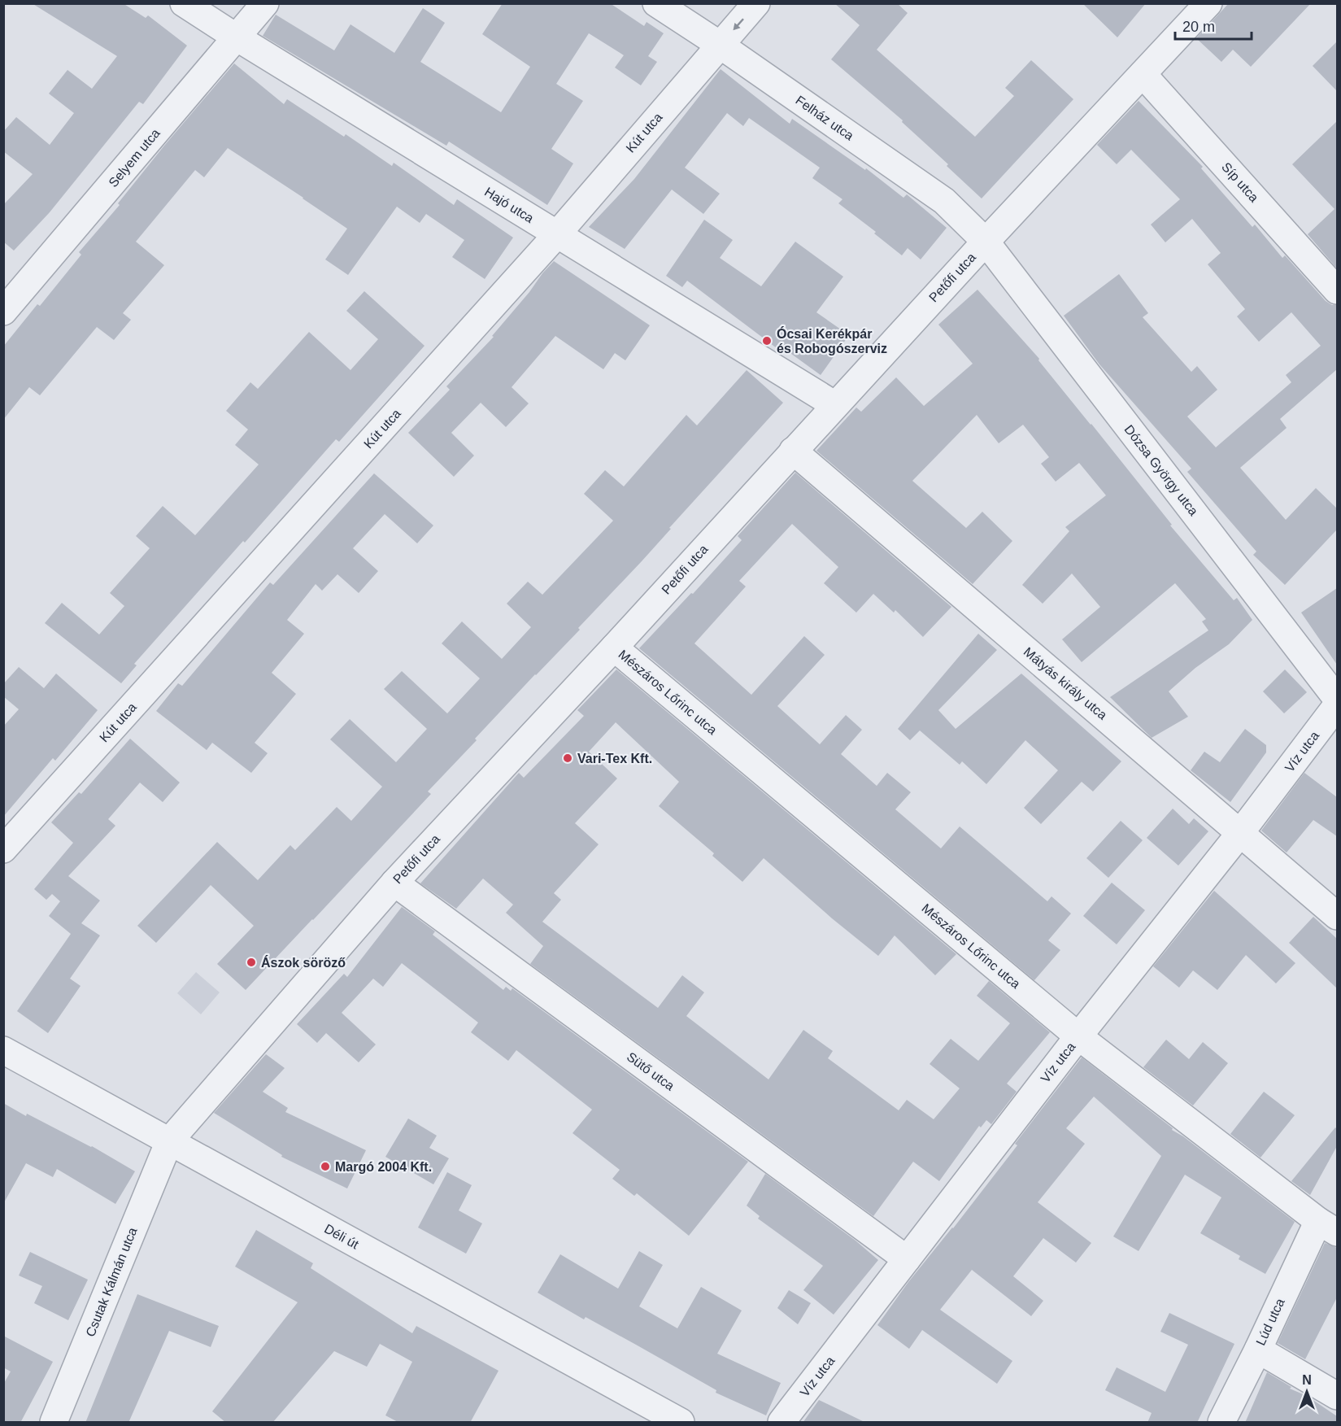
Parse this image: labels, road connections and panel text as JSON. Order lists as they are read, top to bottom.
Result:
{
  "streets": {
    "street": [
      "Felház utca",
      "Kút utca",
      "Selyem utca",
      "Síp utca",
      "Hajó utca",
      "Petőfi utca",
      "Dózsa György utca",
      "Mátyás király utca",
      "Mészáros Lőrinc utca",
      "Víz utca",
      "Sütő utca",
      "Déli út",
      "Csutak Kálmán utca",
      "Lúd utca"
    ]
  },
  "crossings": [
    ["Felház utca", "Kút utca"],
    ["Felház utca", "Petőfi utca"],
    ["Felház utca", "Dózsa György utca"],
    ["Kút utca", "Hajó utca"],
    ["Selyem utca", "Hajó utca"],
    ["Síp utca", "Petőfi utca"],
    ["Hajó utca", "Petőfi utca"],
    ["Petőfi utca", "Dózsa György utca"],
    ["Petőfi utca", "Mátyás király utca"],
    ["Petőfi utca", "Mészáros Lőrinc utca"],
    ["Petőfi utca", "Sütő utca"],
    ["Petőfi utca", "Déli út"],
    ["Petőfi utca", "Csutak Kálmán utca"],
    ["Mátyás király utca", "Víz utca"],
    ["Mészáros Lőrinc utca", "Víz utca"],
    ["Mészáros Lőrinc utca", "Lúd utca"],
    ["Víz utca", "Sütő utca"],
    ["Déli út", "Csutak Kálmán utca"]
  ],
  "places": [
    "Ócsai Kerékpár és Robogószerviz",
    "Vari-Tex Kft.",
    "Ászok söröző",
    "Margó 2004 Kft."
  ],
  "scale_bar": "20 m",
  "north": "top"
}
